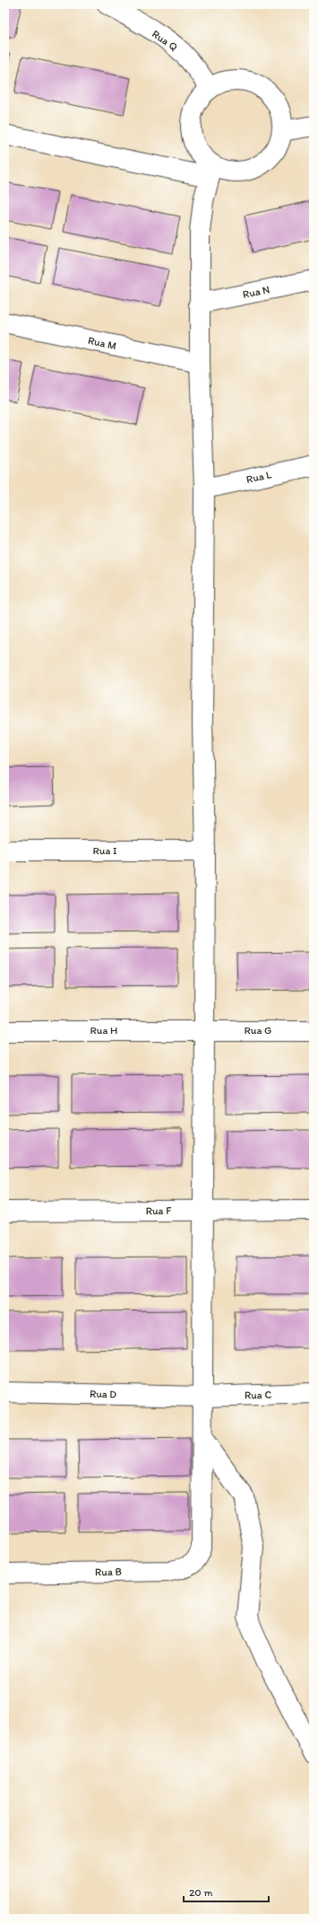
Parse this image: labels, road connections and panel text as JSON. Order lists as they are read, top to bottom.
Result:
{
  "streets": {
    "street": [
      "Rua Q",
      "Rua N",
      "Rua M",
      "Rua L",
      "Rua I",
      "Rua H",
      "Rua G",
      "Rua F",
      "Rua D",
      "Rua C",
      "Rua B"
    ]
  },
  "crossings": [
    ["Rua H", "Rua G"],
    ["Rua D", "Rua C"]
  ],
  "scale_bar": "20 m"
}
